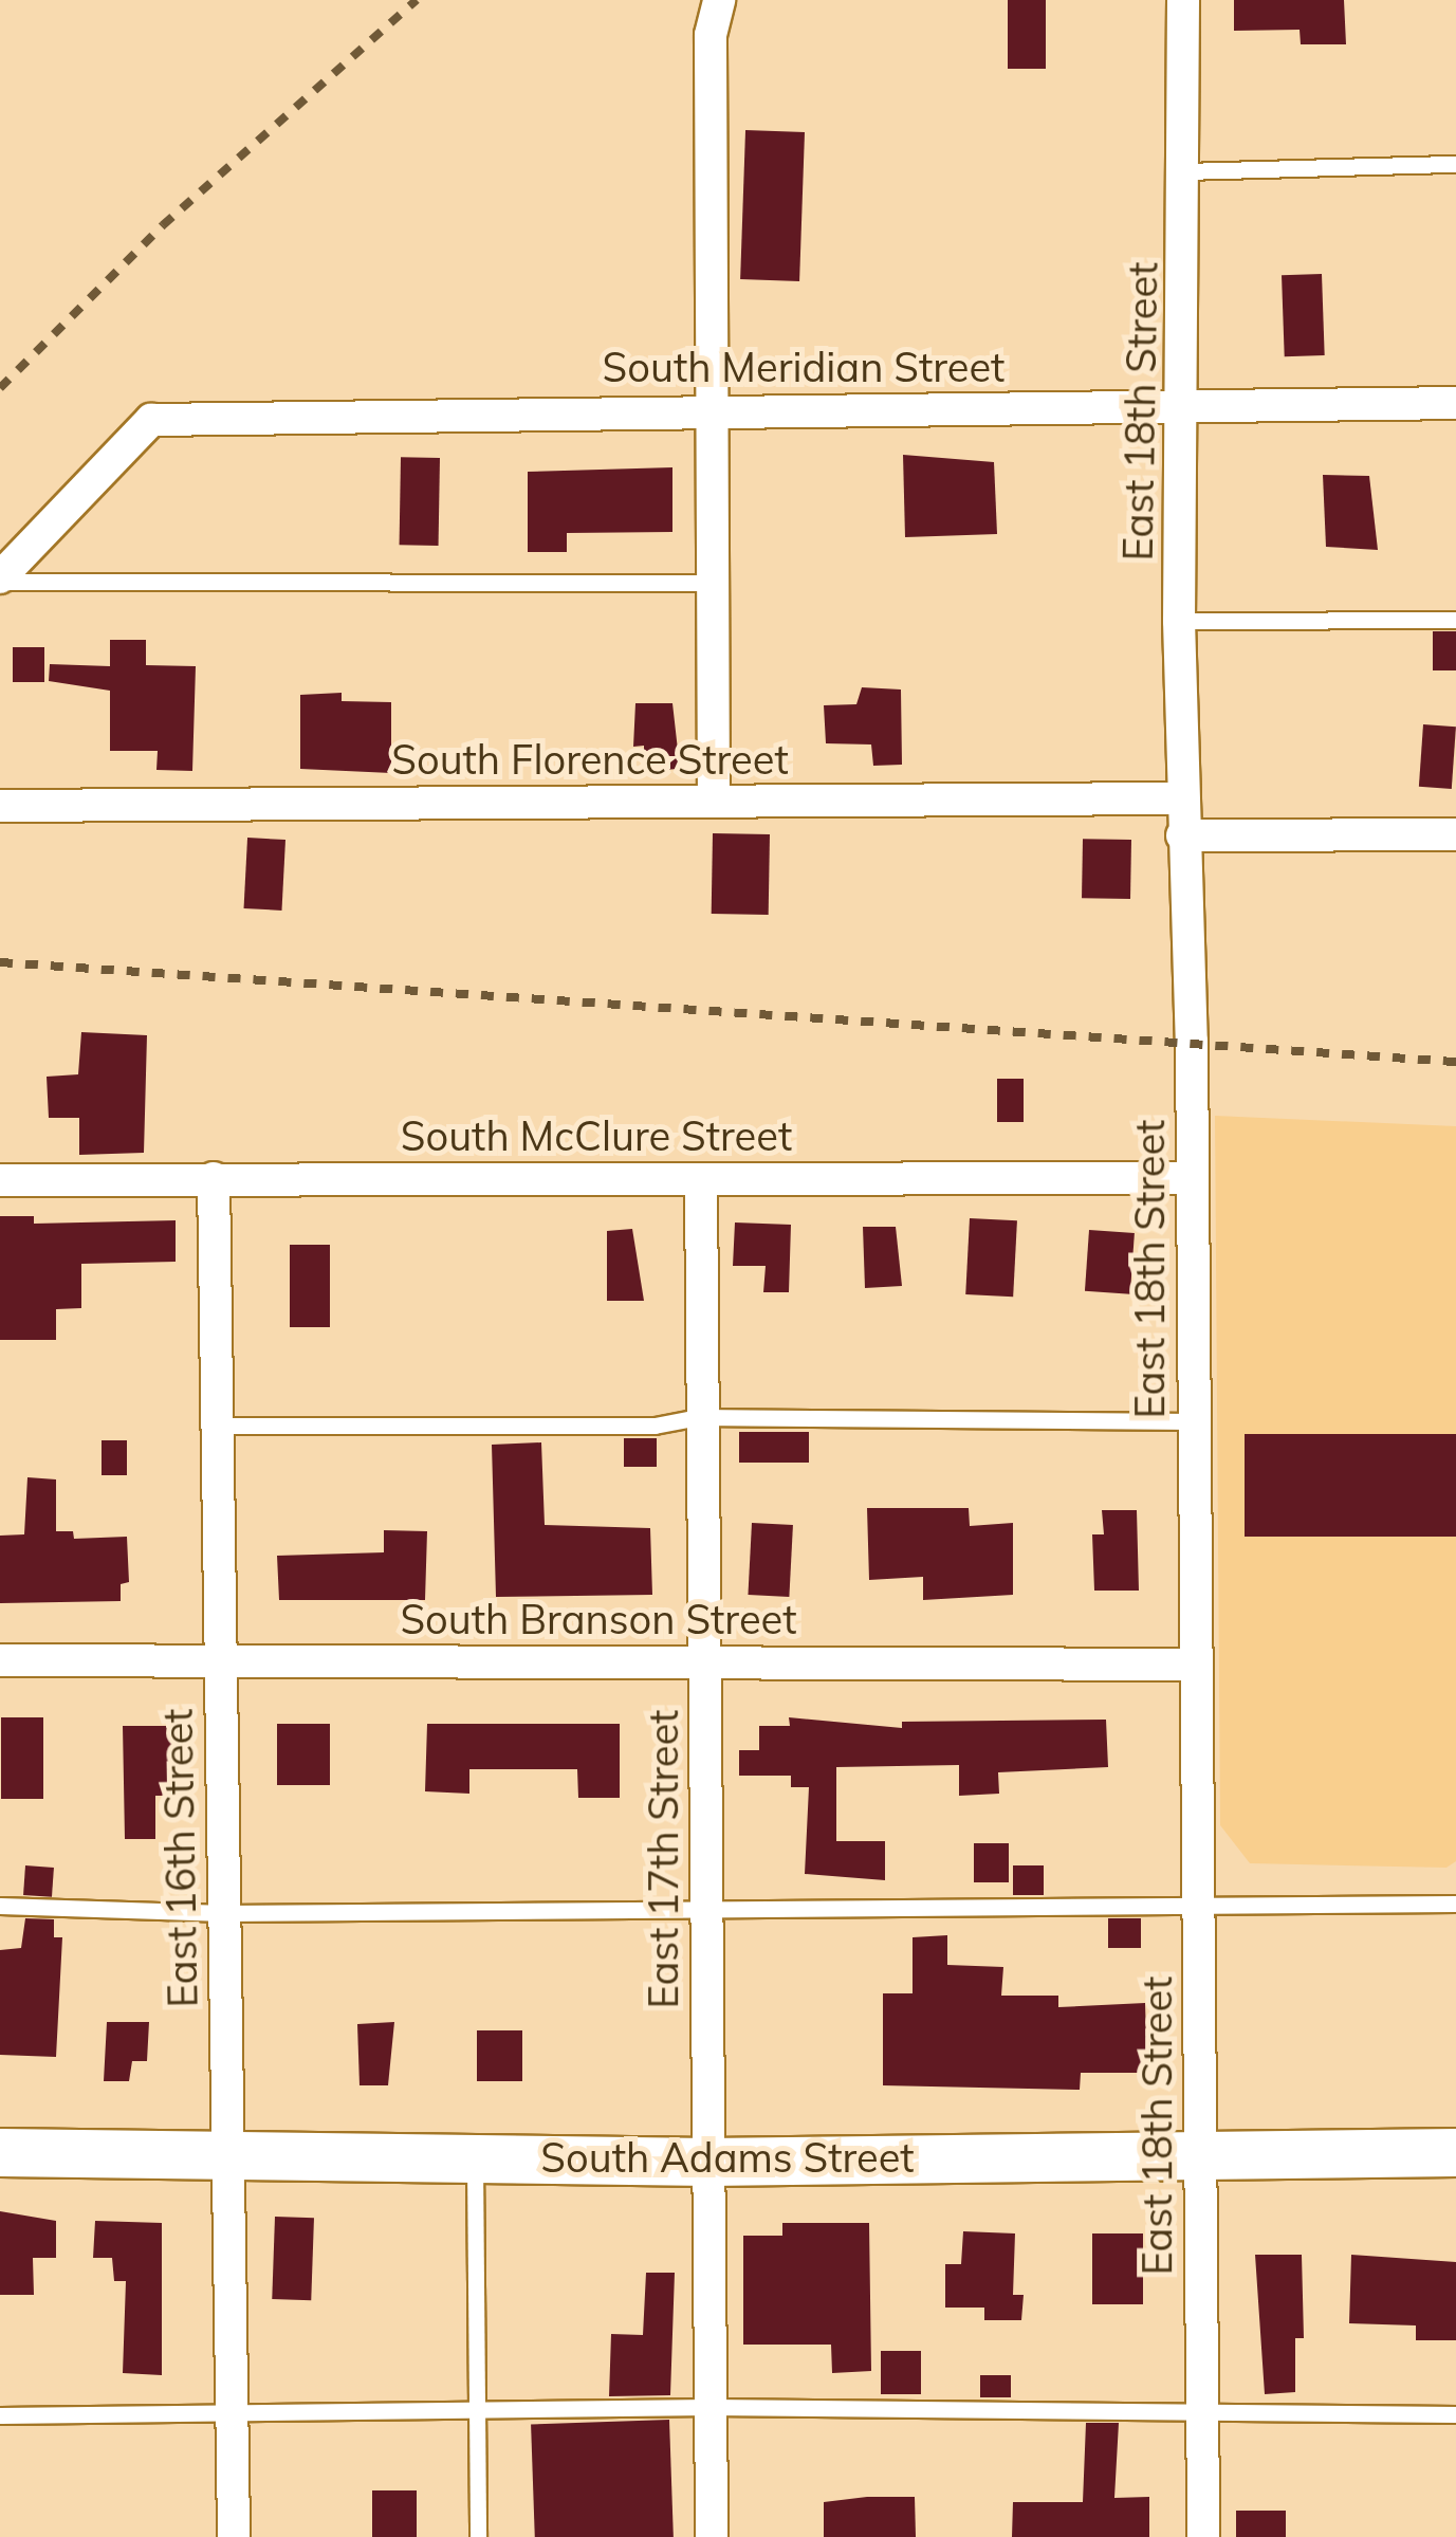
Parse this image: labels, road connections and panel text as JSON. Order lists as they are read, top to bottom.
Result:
{
  "streets": {
    "main road": ["South Adams Street"],
    "street": [
      "South Meridian Street",
      "East 18th Street",
      "South Florence Street",
      "South McClure Street",
      "South Branson Street",
      "East 16th Street",
      "East 17th Street"
    ]
  },
  "crossings": [
    ["South Meridian Street", "East 18th Street"],
    ["East 18th Street", "South Florence Street"],
    ["East 18th Street", "South McClure Street"],
    ["East 18th Street", "South Branson Street"],
    ["East 18th Street", "South Adams Street"],
    ["South McClure Street", "East 16th Street"],
    ["South McClure Street", "East 17th Street"],
    ["South Branson Street", "East 16th Street"],
    ["South Branson Street", "East 17th Street"],
    ["East 16th Street", "South Adams Street"],
    ["East 17th Street", "South Adams Street"]
  ]
}
